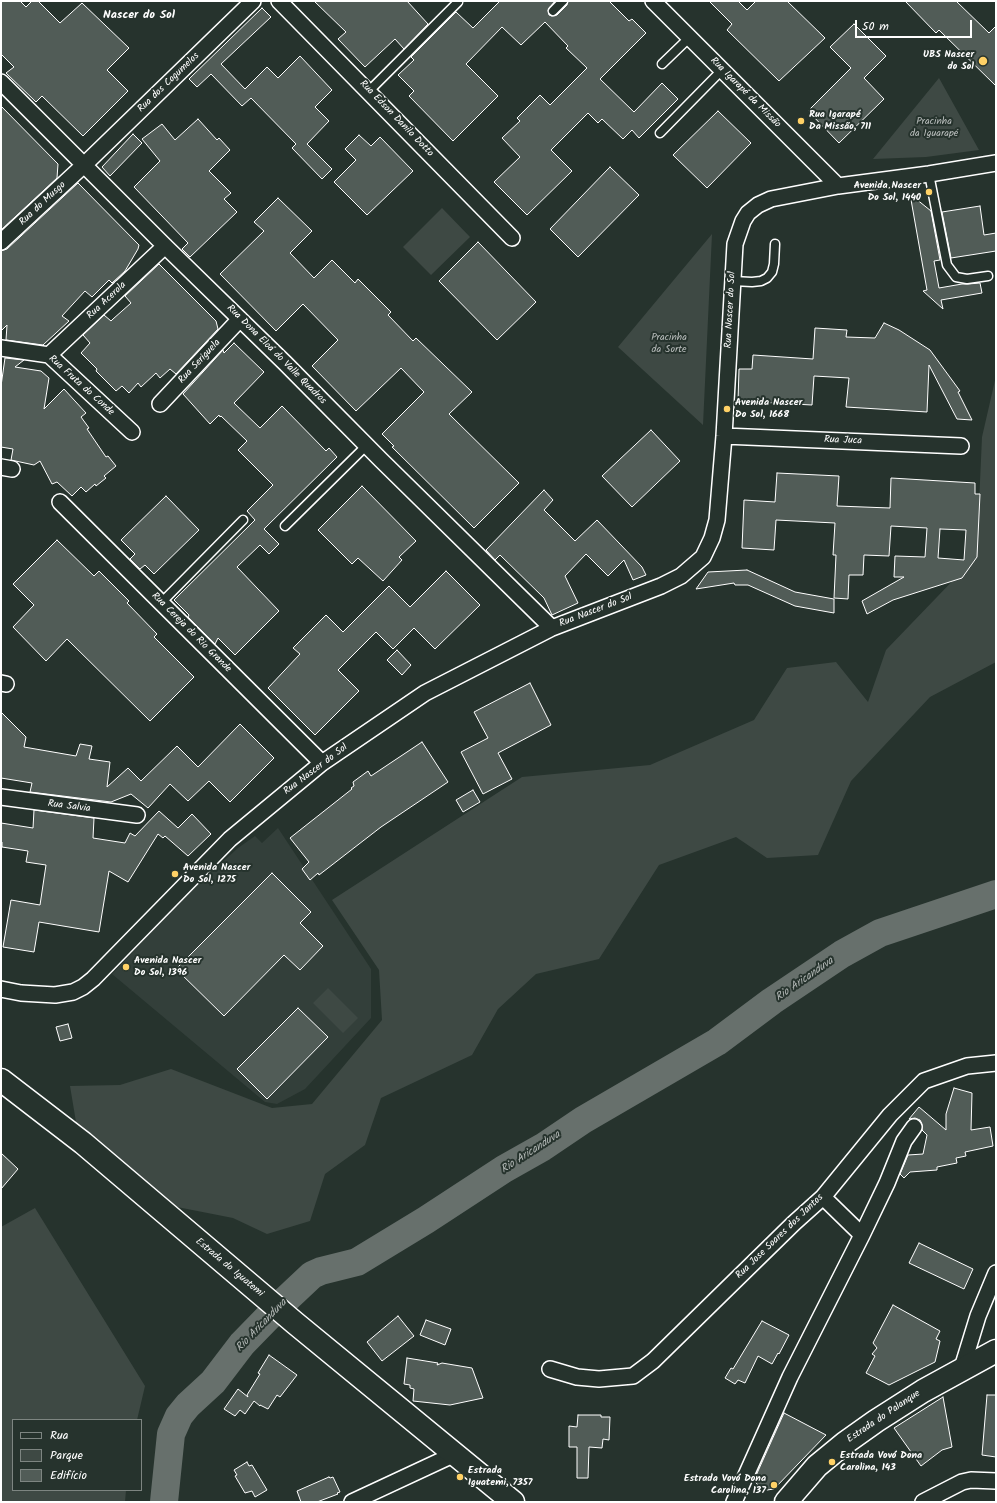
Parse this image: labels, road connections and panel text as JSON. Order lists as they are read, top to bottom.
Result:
{
  "streets": {
    "main road": ["Estrada do Iguatemi", "Estrada do Palanque"],
    "street": [
      "Rua dos Cogumelos",
      "Rua Igarapé da Missão",
      "Rua Edson Danilo Dotto",
      "Rua do Musgo",
      "Rua Acerola",
      "Rua Nascer do Sol",
      "Rua Dona Eloá do Valle Quadros",
      "Rua Seriguela",
      "Rua Fruta do Conde",
      "Rua Juca",
      "Rua Cereja do Rio Grande",
      "Rua Salvia",
      "Rua Jose Soares dos Jantos"
    ]
  },
  "crossings": [
    ["Rua dos Cogumelos", "Rua do Musgo"],
    ["Rua dos Cogumelos", "Rua Dona Eloá do Valle Quadros"],
    ["Rua Igarapé da Missão", "Rua Nascer do Sol"],
    ["Rua do Musgo", "Rua Dona Eloá do Valle Quadros"],
    ["Rua Acerola", "Rua Dona Eloá do Valle Quadros"],
    ["Rua Acerola", "Rua Fruta do Conde"],
    ["Rua Nascer do Sol", "Rua Dona Eloá do Valle Quadros"],
    ["Rua Nascer do Sol", "Rua Juca"],
    ["Rua Nascer do Sol", "Rua Cereja do Rio Grande"],
    ["Rua Dona Eloá do Valle Quadros", "Rua Seriguela"]
  ],
  "districts": ["Nascer do Sol"],
  "water": ["Rio Aricanduva"],
  "parks": ["Pracinha da Iguarapé", "Pracinha da Sorte"],
  "places": [
    "UBS Nascer do Sol",
    "Rua Igarapé Da Missão, 711",
    "Avenida Nascer Do Sol, 1440",
    "Avenida Nascer Do Sol, 1668",
    "Avenida Nascer Do Sol, 1275",
    "Avenida Nascer Do Sol, 1396",
    "Estrada Vovó Dona Carolina, 143",
    "Estrada Iguatemi, 7357",
    "Estrada Vovó Dona Carolina, 137"
  ],
  "legend": ["Rua", "Parque", "Edifício"],
  "scale_bar": "50 m"
}
